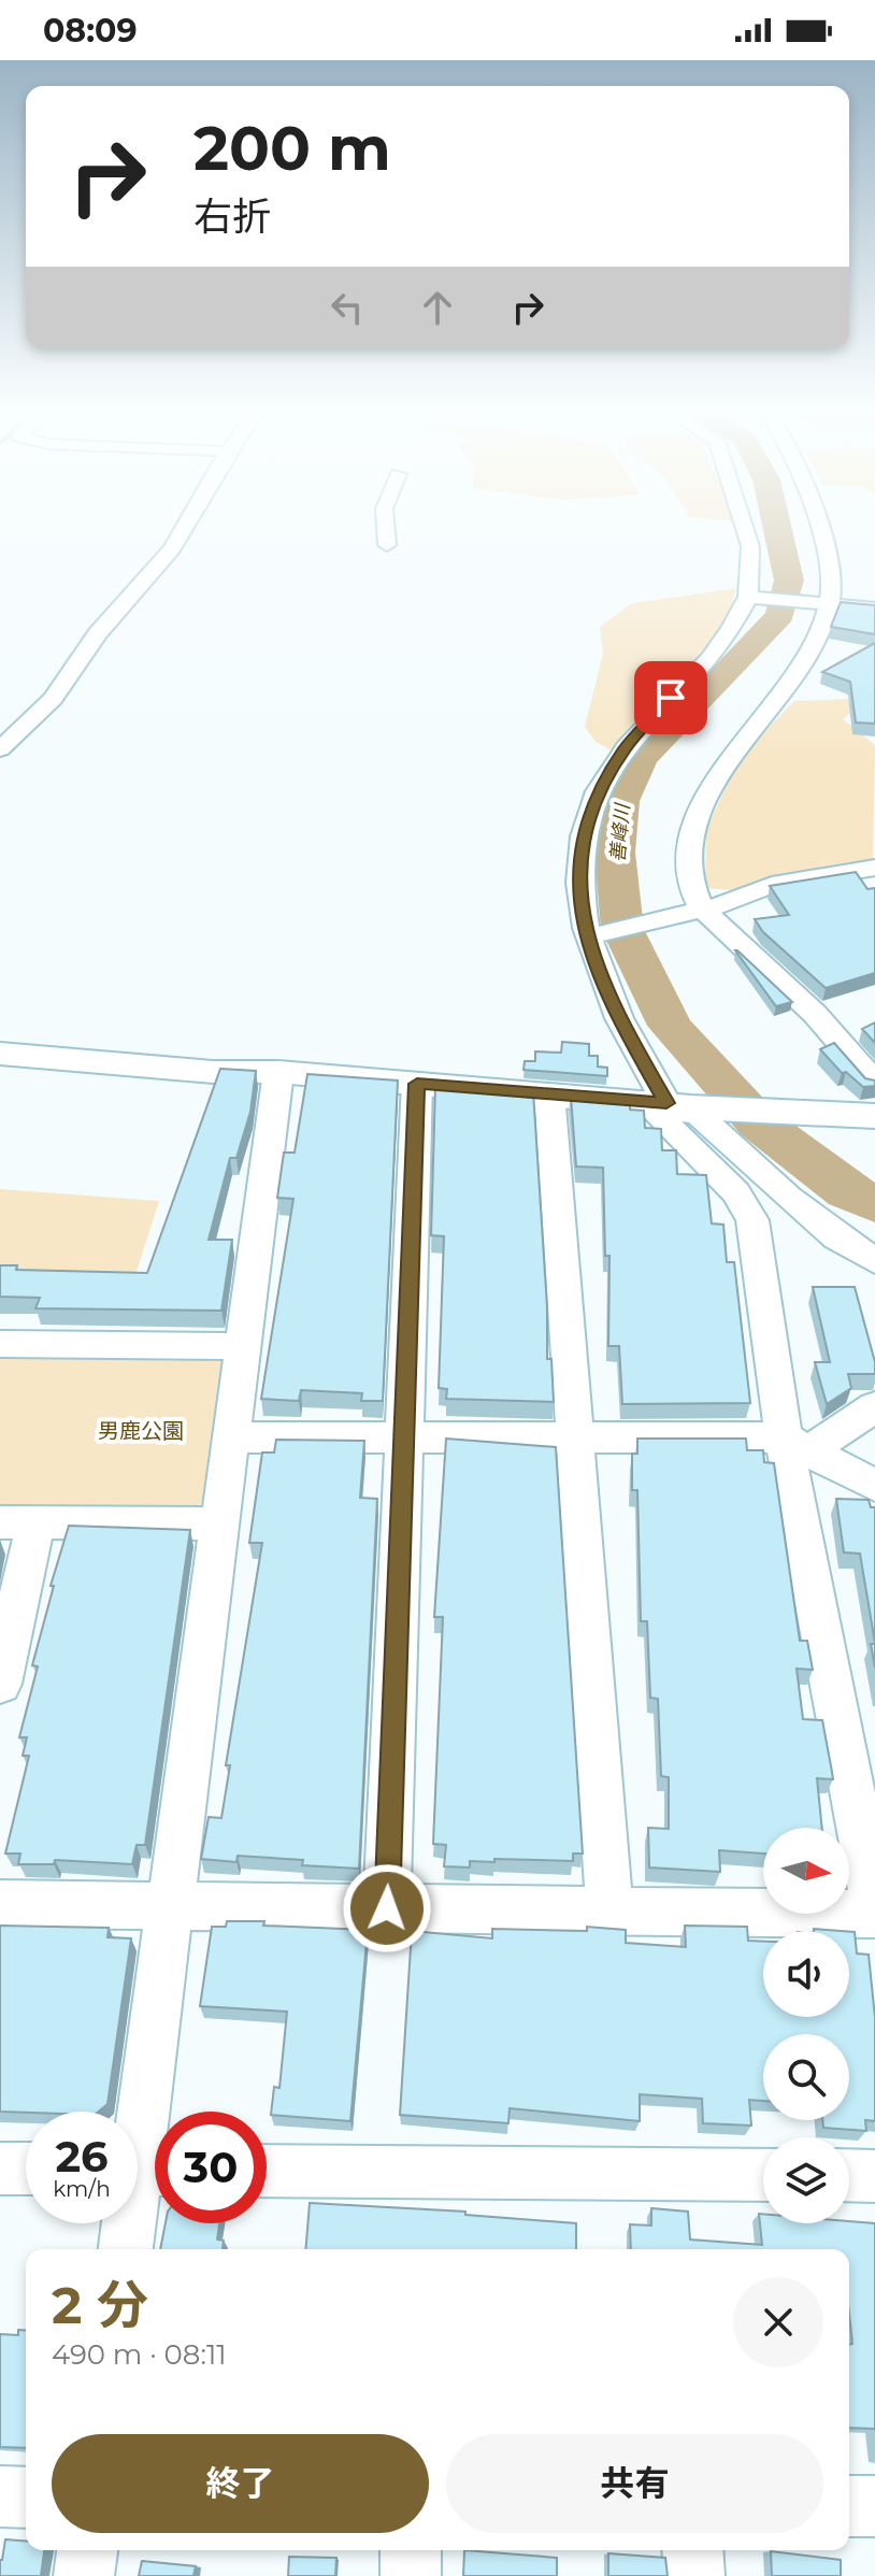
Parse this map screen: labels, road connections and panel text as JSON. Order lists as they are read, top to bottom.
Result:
{
  "water": ["善峰川"],
  "parks": ["男鹿公園"],
  "north": "right",
  "page": {
    "status": "08:09",
    "turn": ["200 m", "右折"],
    "speed": "26 km/h",
    "limit": "30",
    "heading": ["2 分", "490 m · 08:11"],
    "buttons": ["終了", "共有"]
  }
}
